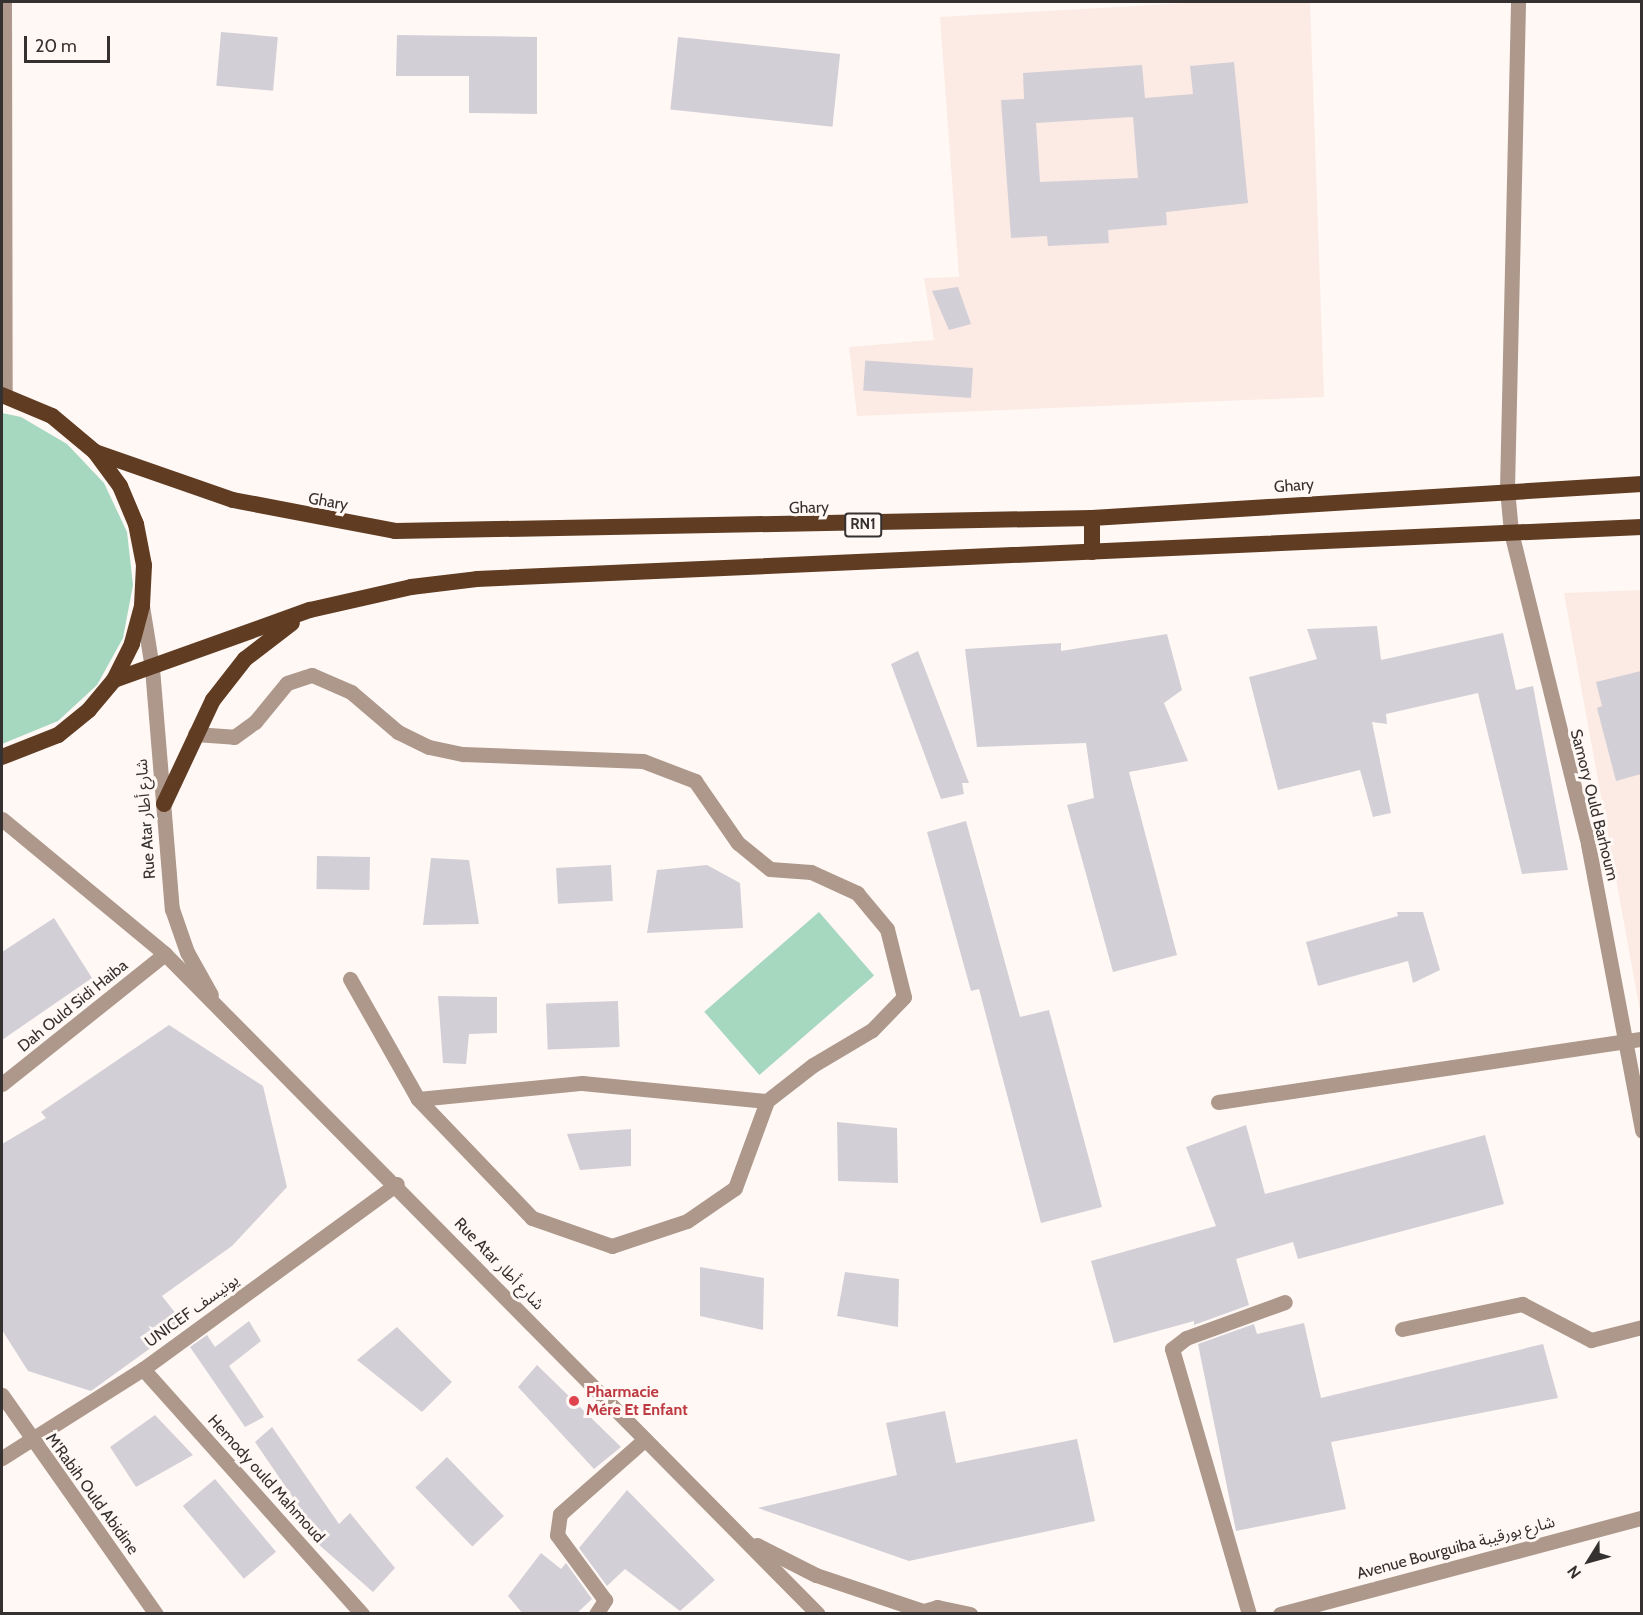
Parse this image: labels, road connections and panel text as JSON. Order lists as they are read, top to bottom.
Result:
{
  "streets": {
    "highway": ["Ghary", "RN1"],
    "street": [
      "Samory Ould Barhoum",
      "Rue Atar شارع أطار",
      "Dah Ould Sidi Haiba",
      "UNICEF يونيسف",
      "Hemody ould Mahmoud",
      "M'Rabih Ould Abidine",
      "Avenue Bourguiba شارع بورقيبة"
    ]
  },
  "crossings": [
    ["Ghary", "Samory Ould Barhoum"],
    ["RN1", "Samory Ould Barhoum"],
    ["RN1", "Rue Atar شارع أطار"],
    ["Rue Atar شارع أطار", "Dah Ould Sidi Haiba"],
    ["Rue Atar شارع أطار", "UNICEF يونيسف"],
    ["UNICEF يونيسف", "Hemody ould Mahmoud"],
    ["UNICEF يونيسف", "M'Rabih Ould Abidine"]
  ],
  "places": ["Pharmacie Mére Et Enfant"],
  "scale_bar": "20 m",
  "north": "bottom left"
}
